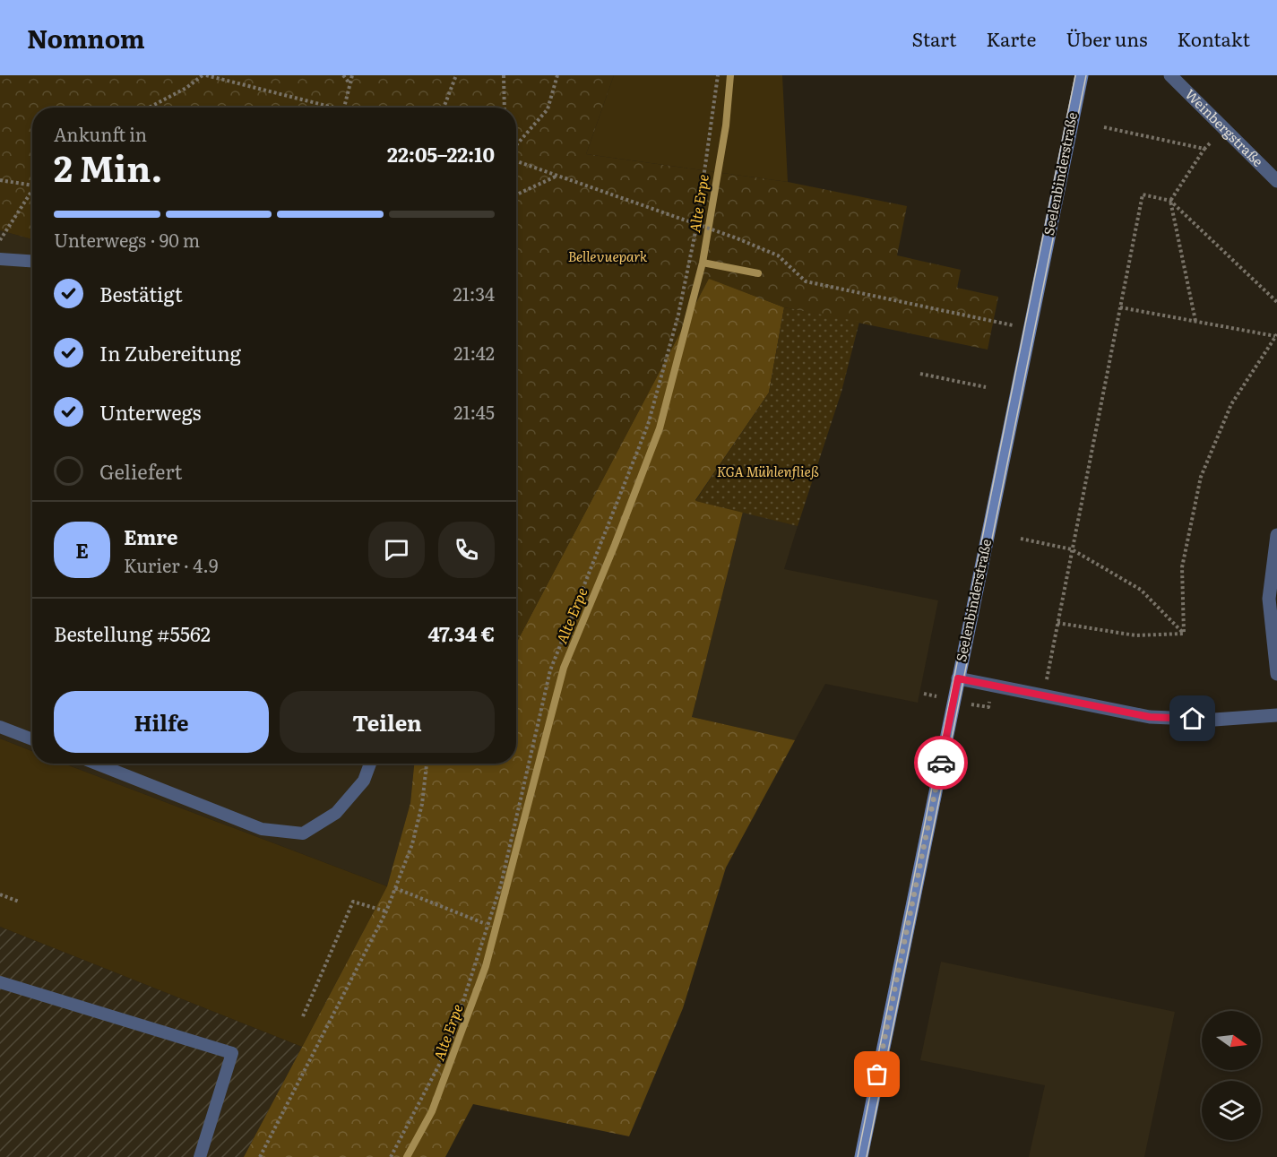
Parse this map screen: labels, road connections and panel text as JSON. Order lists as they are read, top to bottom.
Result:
{
  "streets": {
    "street": ["Weinbergstraße", "Seelenbinderstraße"]
  },
  "water": ["Alte Erpe"],
  "parks": ["Bellevuepark", "KGA Mühlenfließ"],
  "north": "right",
  "page": {
    "header": "Nomnom",
    "nav": [
      "Start",
      "Karte",
      "Über uns",
      "Kontakt"
    ],
    "heading": ["2 Min.", "Ankunft in", "22:05–22:10"],
    "panel": [
      "Emre",
      "Kurier · 4.9",
      "Bestellung #5562",
      "47.34 €"
    ],
    "bar": "Unterwegs · 90 m",
    "list": [
      ["Bestätigt", "21:34"],
      ["In Zubereitung", "21:42"],
      ["Unterwegs", "21:45"],
      "Geliefert"
    ],
    "round": "E",
    "buttons": ["Hilfe", "Teilen"]
  }
}
